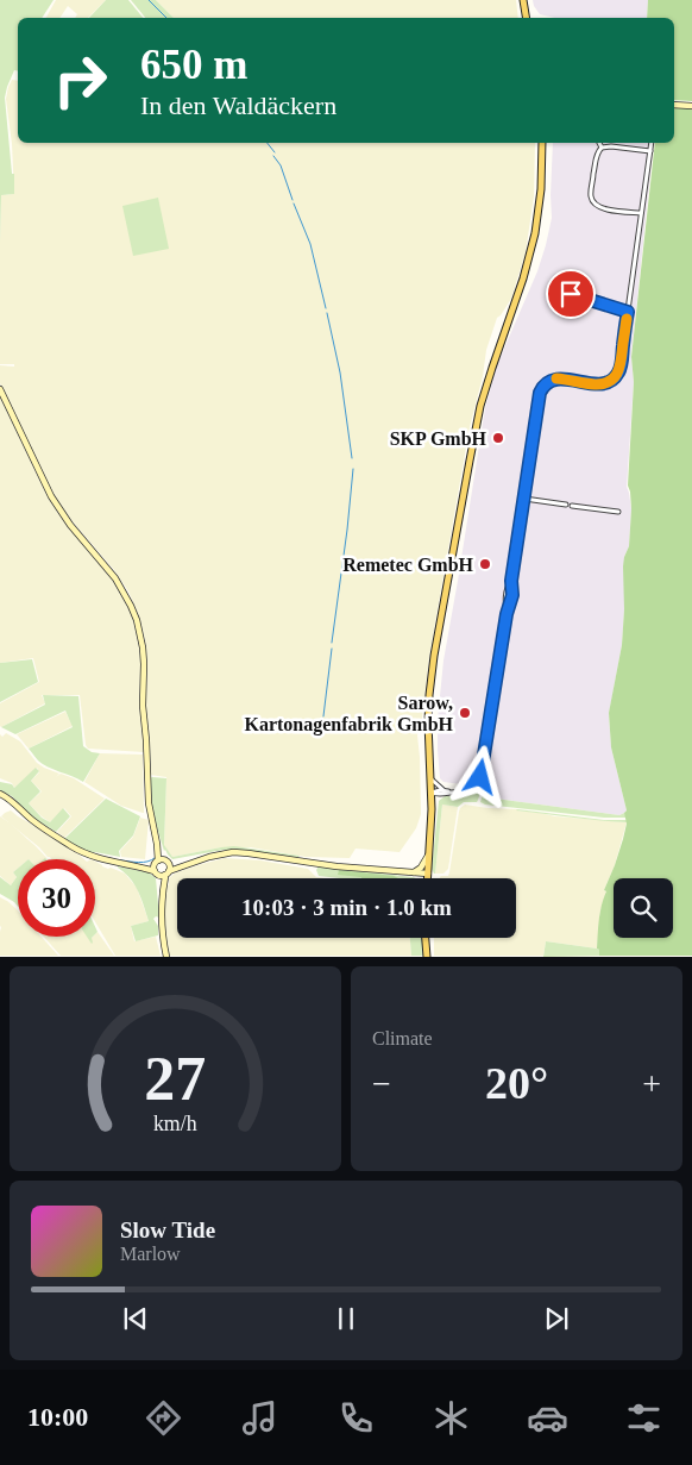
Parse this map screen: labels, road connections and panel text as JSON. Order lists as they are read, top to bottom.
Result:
{
  "places": ["SKP GmbH", "Remetec GmbH", "Sarow, Kartonagenfabrik GmbH"],
  "page": {
    "turn": ["650 m", "In den Waldäckern"],
    "limit": "30",
    "trip": "10:03 · 3 min · 1.0 km",
    "tile": "Climate",
    "heat": ["−", "20°", "+"],
    "song": ["Slow Tide", "Marlow"],
    "tabs": "10:00",
    "gauge": ["27", "km/h"]
  }
}
